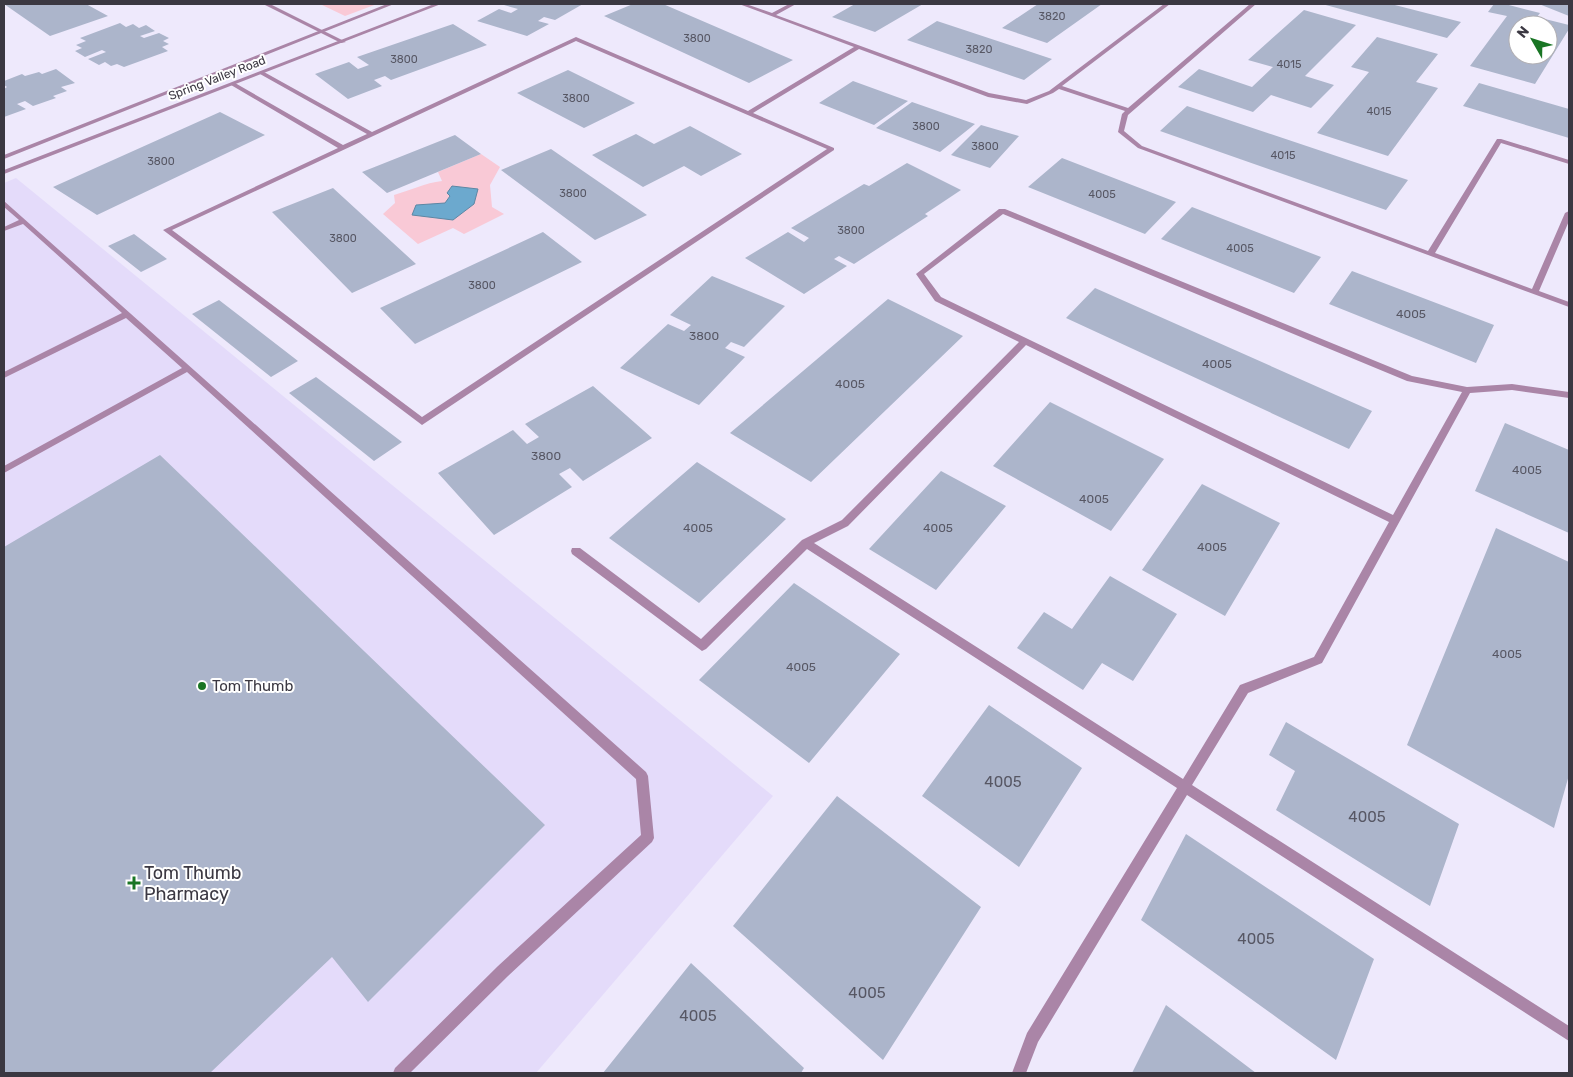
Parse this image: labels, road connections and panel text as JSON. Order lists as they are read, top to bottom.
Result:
{
  "streets": {
    "street": ["Spring Valley Road"]
  },
  "places": {
    "other": ["Tom Thumb"],
    "health": ["Tom Thumb Pharmacy"]
  },
  "house_numbers": [
    "3820",
    "3800",
    "3820",
    "3800",
    "4015",
    "3800",
    "4015",
    "3800",
    "3800",
    "4015",
    "3800",
    "3800",
    "4005",
    "3800",
    "3800",
    "4005",
    "3800",
    "4005",
    "3800",
    "4005",
    "4005",
    "3800",
    "4005",
    "4005",
    "4005",
    "4005",
    "4005",
    "4005",
    "4005",
    "4005",
    "4005",
    "4005",
    "4005",
    "4005"
  ],
  "north": "top left"
}
